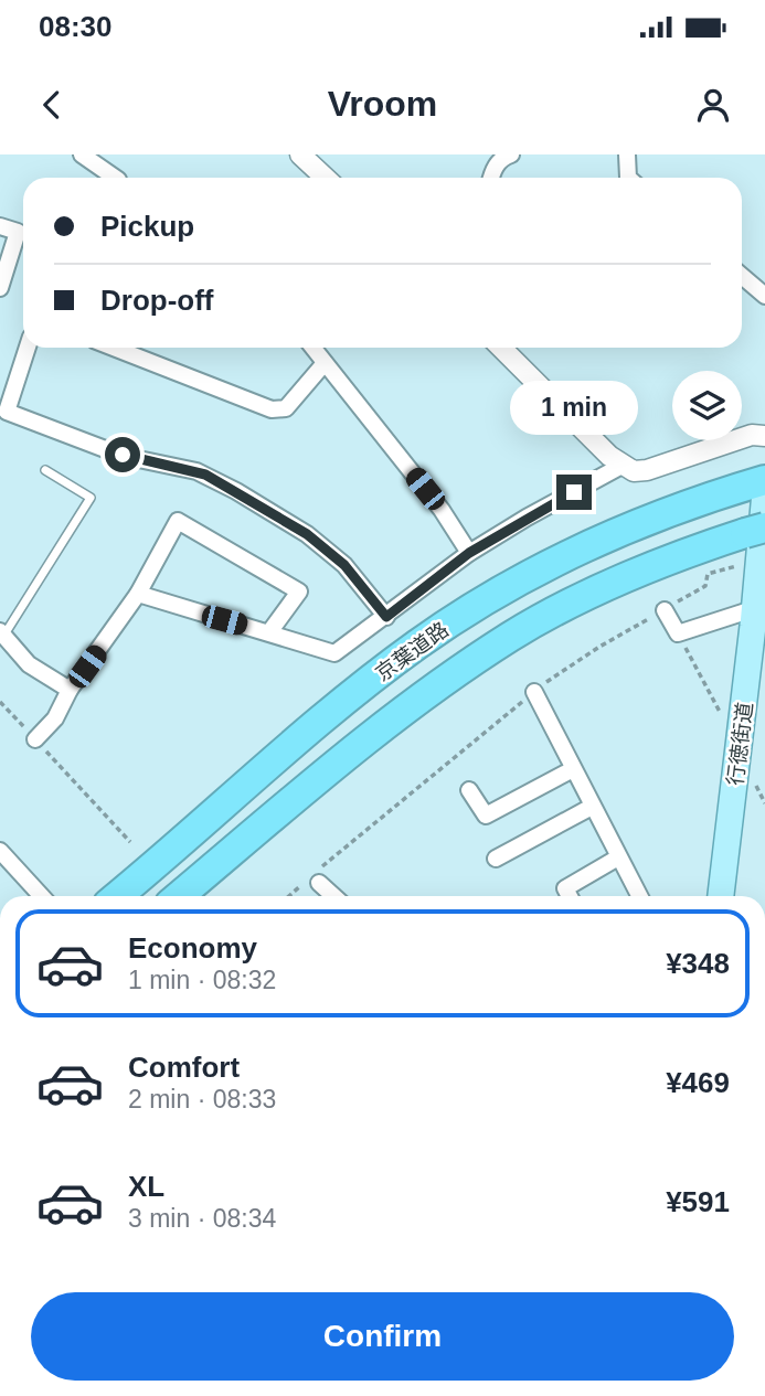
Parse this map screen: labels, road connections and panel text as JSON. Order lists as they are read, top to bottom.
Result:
{
  "streets": {
    "highway": ["京葉道路"],
    "main road": ["行徳街道"]
  },
  "crossings": [
    ["京葉道路", "行徳街道"]
  ],
  "page": {
    "status": "08:30",
    "header": "Vroom",
    "banner": ["Pickup", "Drop-off"],
    "bubble": "1 min",
    "list": [
      {
        "name": "Economy",
        "note": "1 min · 08:32",
        "value": "¥348"
      },
      {
        "name": "Comfort",
        "note": "2 min · 08:33",
        "value": "¥469"
      },
      {
        "name": "XL",
        "note": "3 min · 08:34",
        "value": "¥591"
      }
    ],
    "buttons": "Confirm"
  }
}
